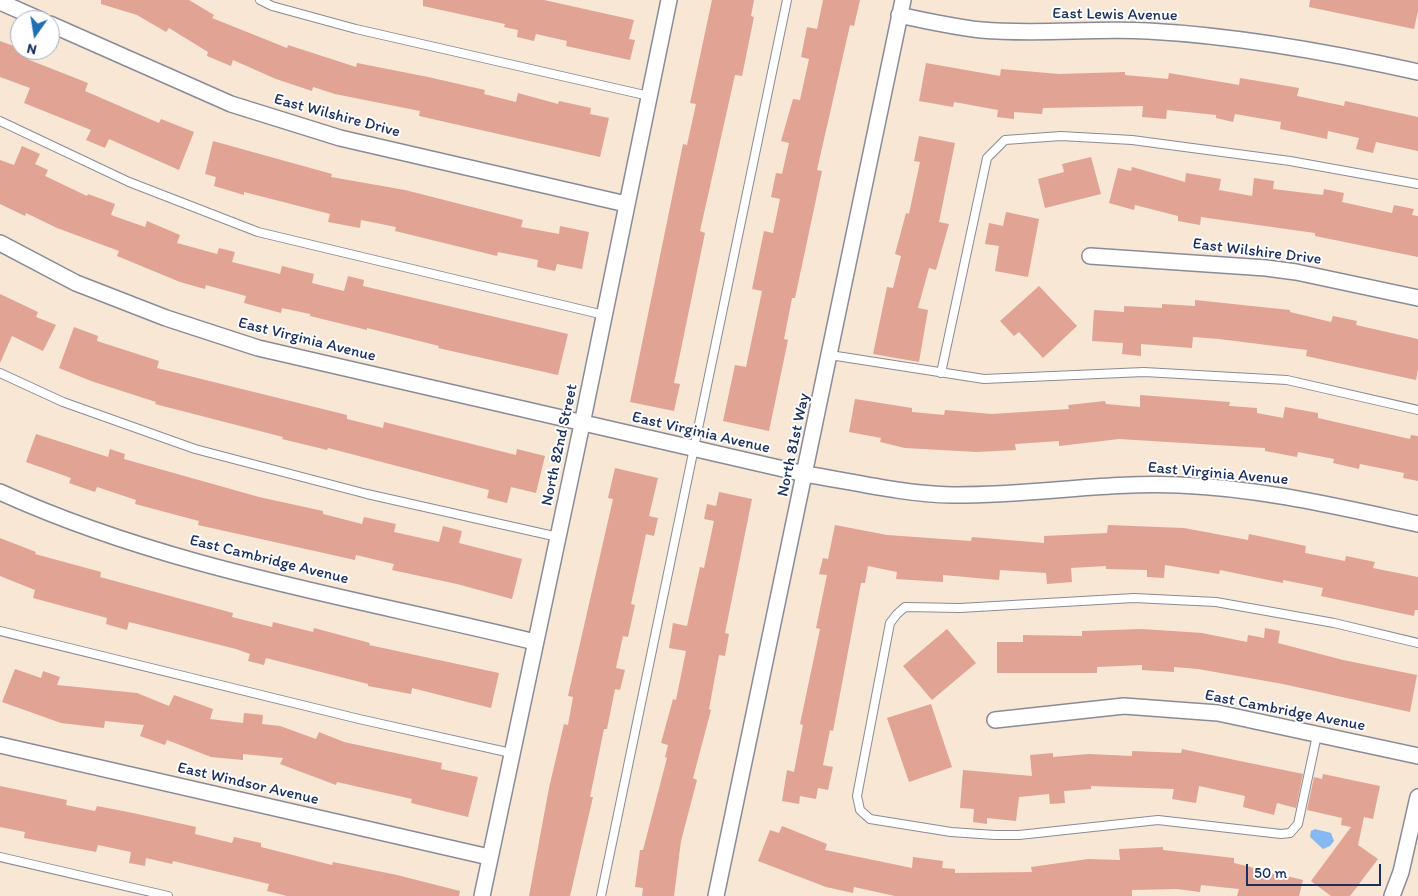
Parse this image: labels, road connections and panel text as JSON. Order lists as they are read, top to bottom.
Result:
{
  "streets": {
    "street": [
      "East Lewis Avenue",
      "East Wilshire Drive",
      "East Virginia Avenue",
      "North 82nd Street",
      "North 81st Way",
      "East Cambridge Avenue",
      "East Windsor Avenue"
    ]
  },
  "crossings": [
    ["East Lewis Avenue", "North 81st Way"],
    ["East Wilshire Drive", "North 82nd Street"],
    ["East Virginia Avenue", "North 82nd Street"],
    ["East Virginia Avenue", "North 81st Way"],
    ["North 82nd Street", "East Cambridge Avenue"],
    ["North 82nd Street", "East Windsor Avenue"]
  ],
  "scale_bar": "50 m",
  "north": "bottom"
}
